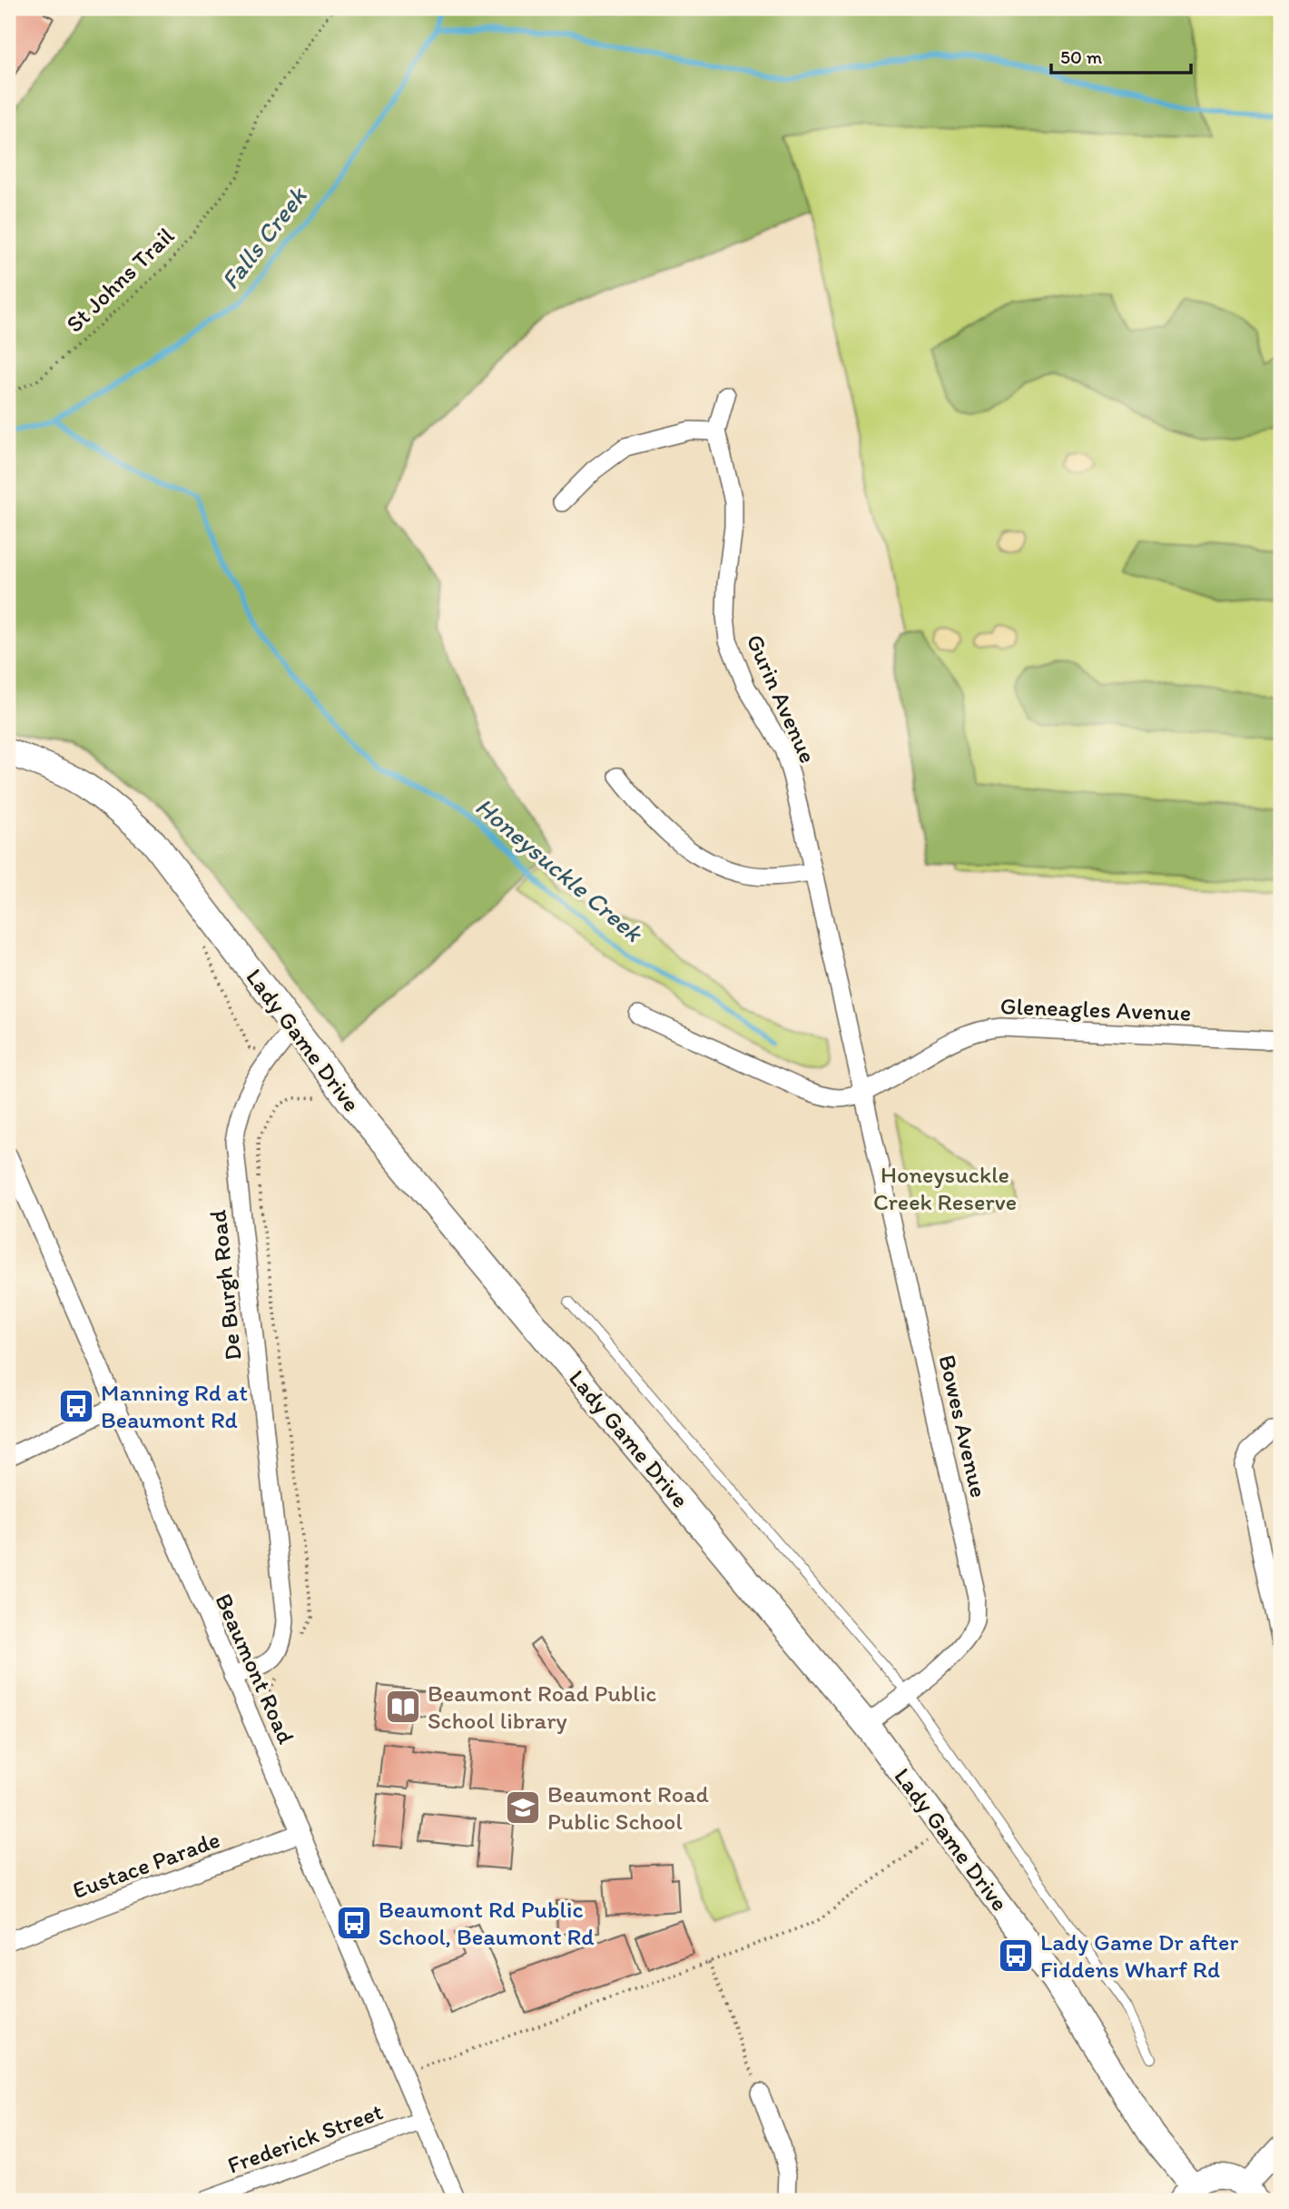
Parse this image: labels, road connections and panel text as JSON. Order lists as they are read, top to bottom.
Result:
{
  "streets": {
    "main road": ["Lady Game Drive"],
    "street": [
      "Gurin Avenue",
      "Gleneagles Avenue",
      "De Burgh Road",
      "Bowes Avenue",
      "Beaumont Road",
      "Eustace Parade",
      "Frederick Street"
    ],
    "path": ["St Johns Trail"]
  },
  "crossings": [
    ["Gurin Avenue", "Gleneagles Avenue"],
    ["Gurin Avenue", "Bowes Avenue"],
    ["Gleneagles Avenue", "Bowes Avenue"],
    ["Lady Game Drive", "De Burgh Road"],
    ["Lady Game Drive", "Bowes Avenue"],
    ["De Burgh Road", "Beaumont Road"],
    ["Beaumont Road", "Eustace Parade"],
    ["Beaumont Road", "Frederick Street"]
  ],
  "water": ["Falls Creek", "Honeysuckle Creek"],
  "parks": ["Honeysuckle Creek Reserve"],
  "places": {
    "bus stop": ["Manning Rd at Beaumont Rd", "Beaumont Rd Public School, Beaumont Rd", "Lady Game Dr after Fiddens Wharf Rd"],
    "library": ["Beaumont Road Public School library"],
    "school or university": ["Beaumont Road Public School"]
  },
  "scale_bar": "50 m"
}
